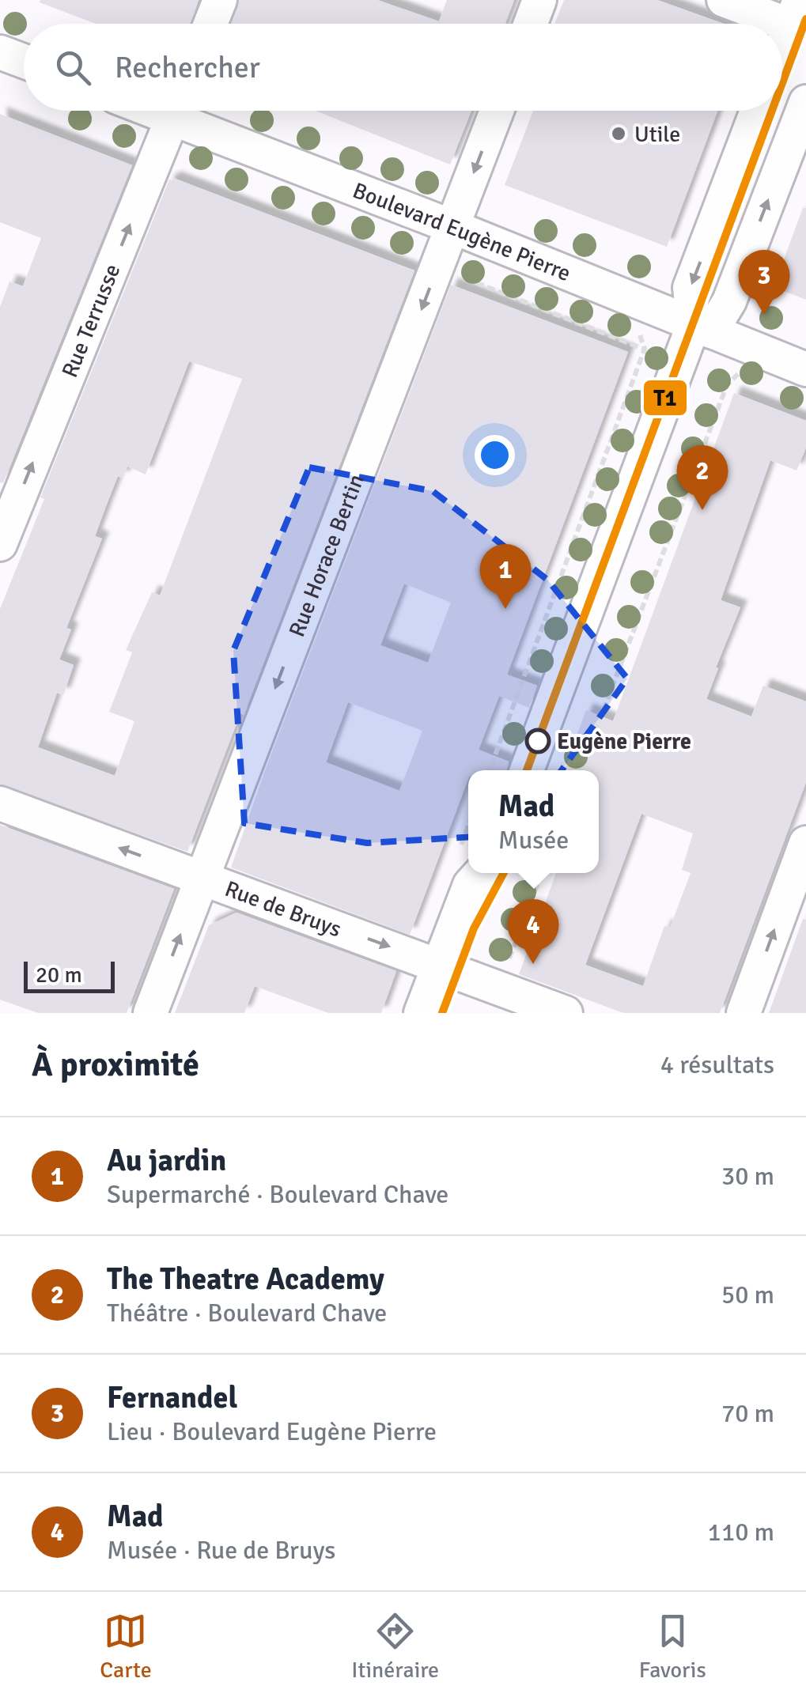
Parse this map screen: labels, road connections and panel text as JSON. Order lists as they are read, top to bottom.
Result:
{
  "streets": {
    "street": [
      "Boulevard Eugène Pierre",
      "Rue Terrusse",
      "Rue Horace Bertin",
      "Rue de Bruys"
    ]
  },
  "crossings": [
    ["Boulevard Eugène Pierre", "Rue Horace Bertin"],
    ["Rue Horace Bertin", "Rue de Bruys"]
  ],
  "one_way": ["Rue Terrusse"],
  "places": ["Utile", "Eugène Pierre"],
  "lines": ["transit line T1"],
  "scale_bar": "20 m",
  "page": {
    "search": "Rechercher",
    "pins": [
      "3",
      "2",
      "1",
      "4"
    ],
    "popup": ["Mad", "Musée"],
    "scale": "20 m",
    "heading": ["À proximité", "4 résultats"],
    "list": [
      {
        "mark": "1",
        "name": "Au jardin",
        "note": "Supermarché · Boulevard Chave",
        "value": "30 m"
      },
      {
        "mark": "2",
        "name": "The Theatre Academy",
        "note": "Théâtre · Boulevard Chave",
        "value": "50 m"
      },
      {
        "mark": "3",
        "name": "Fernandel",
        "note": "Lieu · Boulevard Eugène Pierre",
        "value": "70 m"
      },
      {
        "mark": "4",
        "name": "Mad",
        "note": "Musée · Rue de Bruys",
        "value": "110 m"
      }
    ],
    "nav": ["Carte", "Itinéraire", "Favoris"]
  }
}
